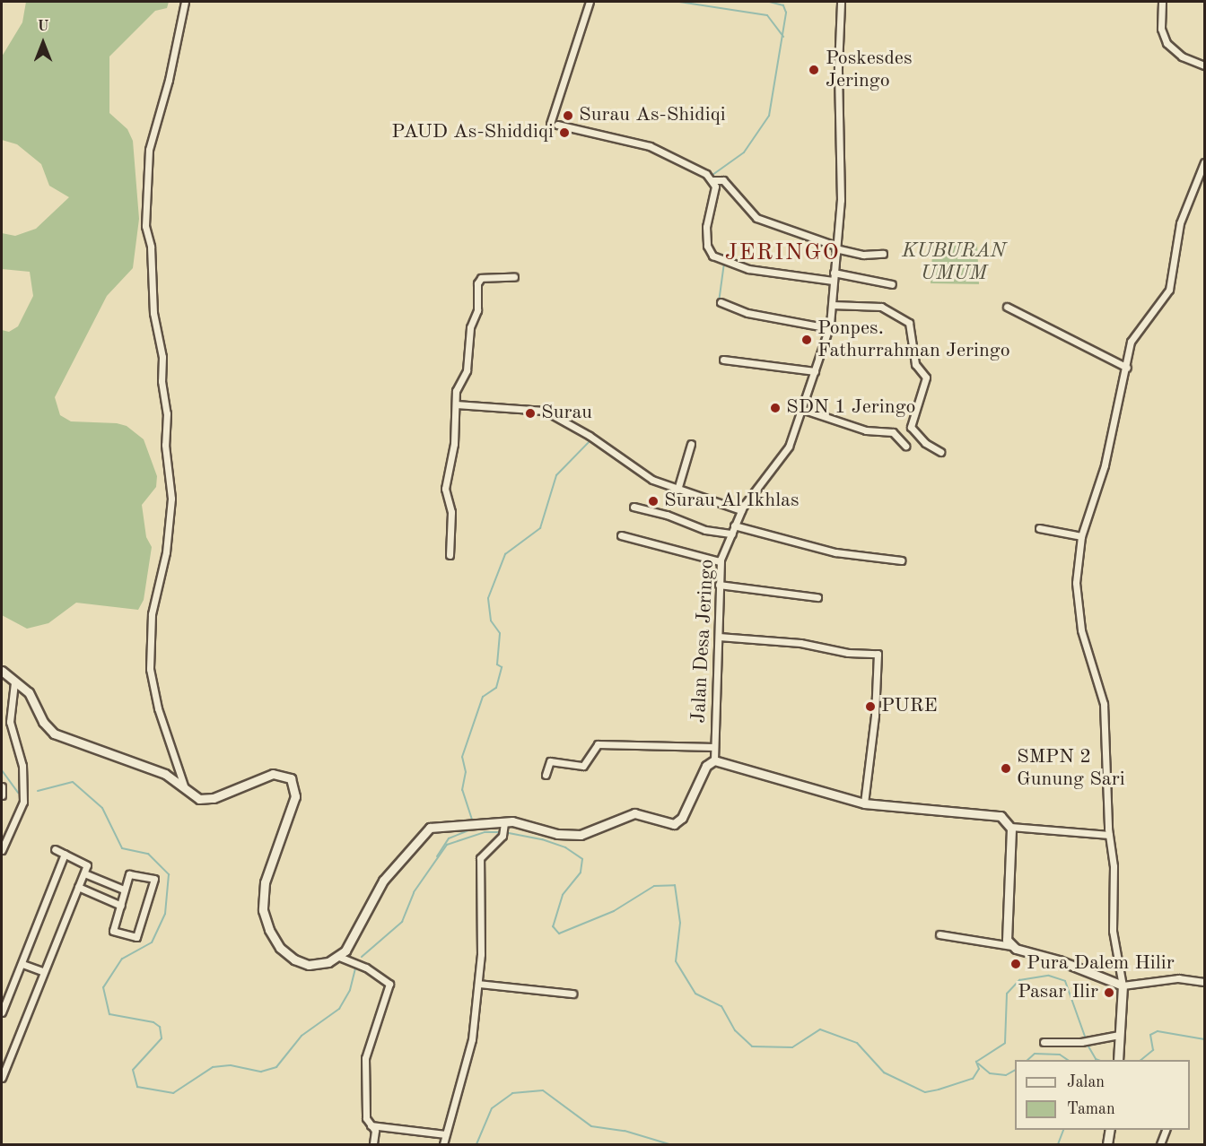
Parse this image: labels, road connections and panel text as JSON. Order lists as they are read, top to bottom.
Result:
{
  "streets": {
    "street": ["Jalan Desa Jeringo"]
  },
  "districts": ["JERINGO"],
  "parks": ["KUBURAN UMUM"],
  "places": [
    "Poskesdes Jeringo",
    "Surau As-Shidiqi",
    "PAUD As-Shiddiqi",
    "Ponpes. Fathurrahman Jeringo",
    "SDN 1 Jeringo",
    "Surau",
    "Surau Al Ikhlas",
    "PURE",
    "SMPN 2 Gunung Sari",
    "Pura Dalem Hilir",
    "Pasar Ilir"
  ],
  "legend": ["Jalan", "Taman"],
  "north": "top"
}
